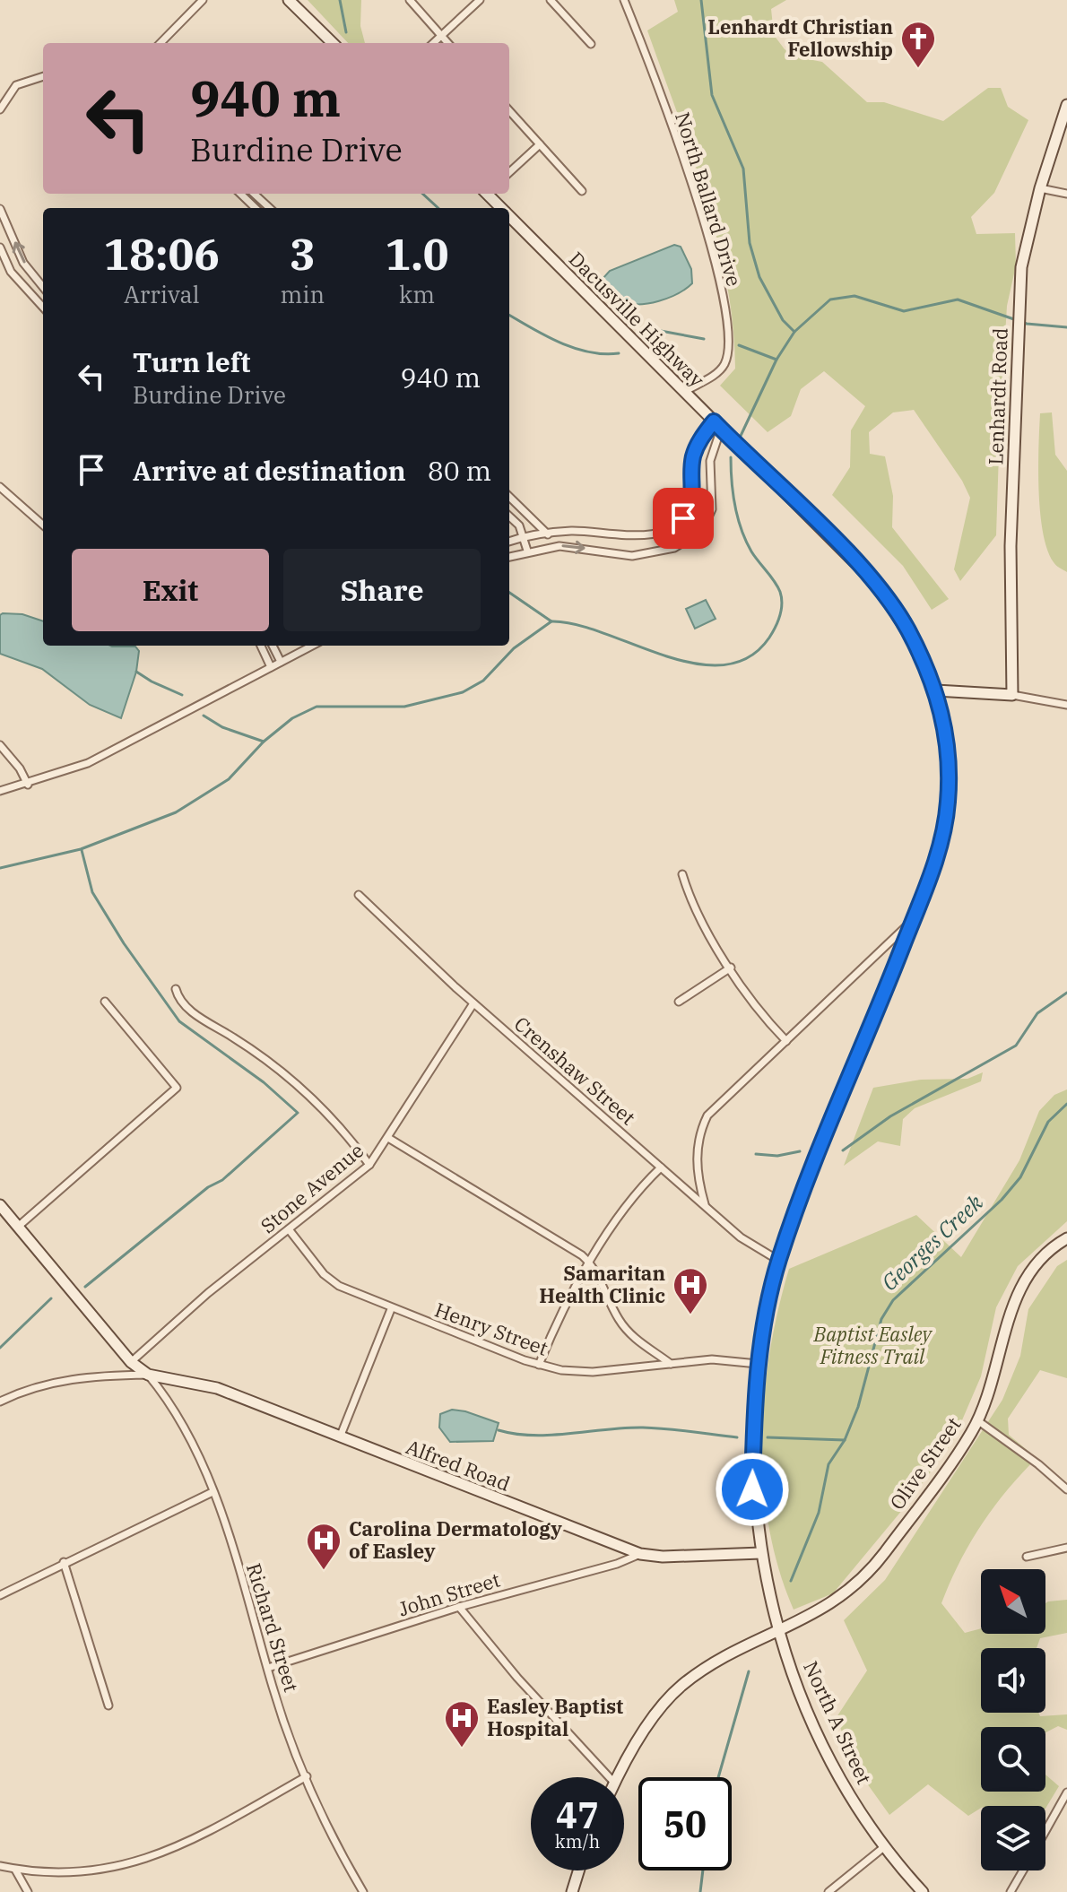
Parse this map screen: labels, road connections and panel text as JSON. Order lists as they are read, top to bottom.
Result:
{
  "streets": {
    "street": [
      "North Ballard Drive",
      "Dacusville Highway",
      "Lenhardt Road",
      "Crenshaw Street",
      "Stone Avenue",
      "Henry Street",
      "Olive Street",
      "Alfred Road",
      "John Street",
      "Richard Street",
      "North A Street"
    ]
  },
  "crossings": [
    ["North Ballard Drive", "Dacusville Highway"],
    ["Dacusville Highway", "Crenshaw Street"],
    ["Dacusville Highway", "Henry Street"],
    ["Dacusville Highway", "Olive Street"],
    ["Dacusville Highway", "Alfred Road"],
    ["Dacusville Highway", "North A Street"],
    ["Crenshaw Street", "Stone Avenue"],
    ["Stone Avenue", "Henry Street"],
    ["Olive Street", "North A Street"],
    ["Alfred Road", "John Street"],
    ["Alfred Road", "Richard Street"],
    ["John Street", "Richard Street"]
  ],
  "water": ["Georges Creek"],
  "parks": ["Baptist Easley Fitness Trail"],
  "places": {
    "church": ["Lenhardt Christian Fellowship"],
    "hospital": ["Samaritan Health Clinic", "Carolina Dermatology of Easley", "Easley Baptist Hospital"]
  },
  "north": "top left",
  "page": {
    "turn": ["940 m", "Burdine Drive"],
    "eta": [
      "18:06",
      "Arrival",
      "3",
      "min",
      "1.0",
      "km"
    ],
    "list": [
      {
        "name": "Turn left",
        "note": "Burdine Drive",
        "value": "940 m"
      },
      {
        "name": "Arrive at destination",
        "value": "80 m"
      }
    ],
    "buttons": ["Exit", "Share"],
    "speed": "47 km/h",
    "limit": "50"
  }
}
